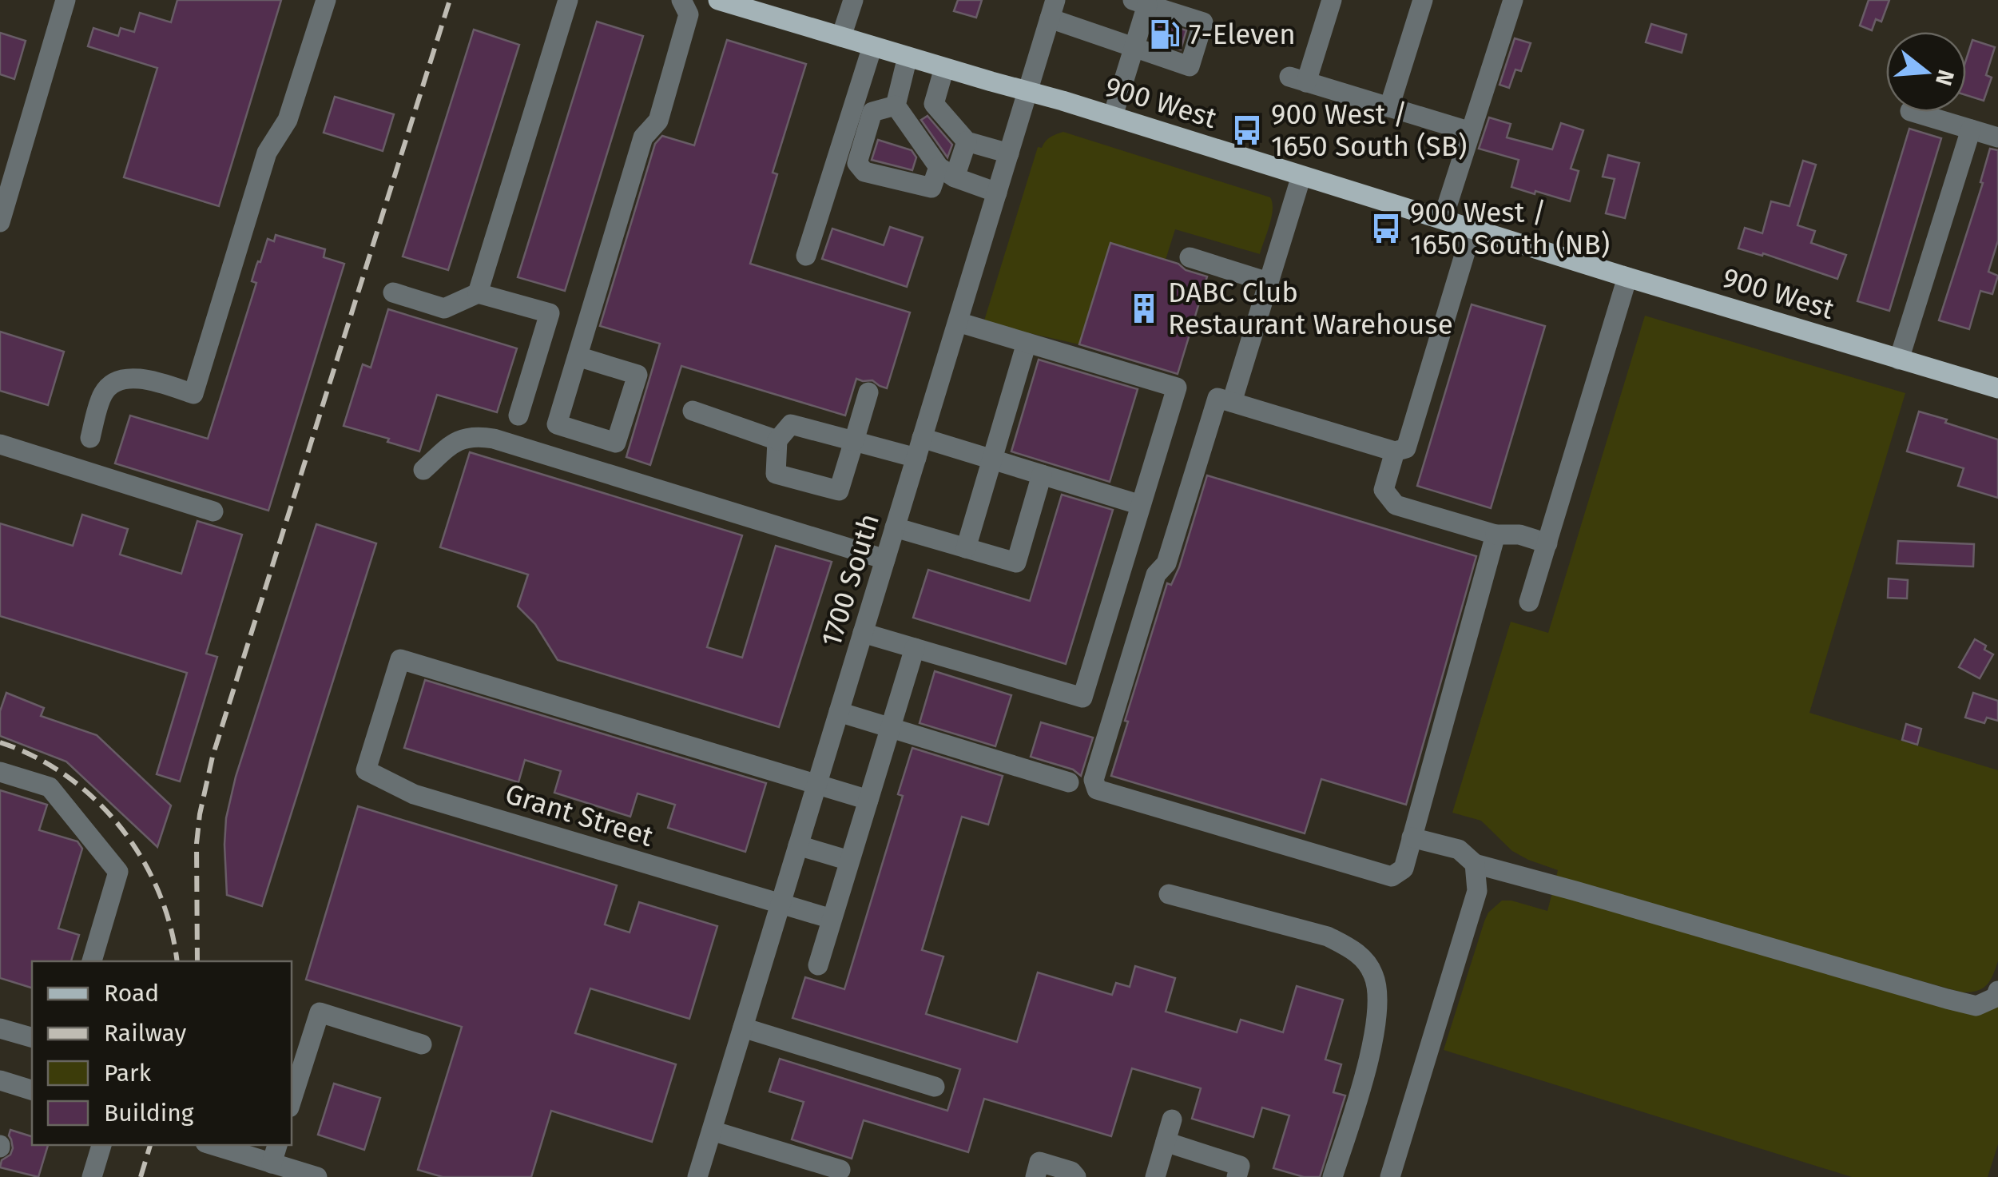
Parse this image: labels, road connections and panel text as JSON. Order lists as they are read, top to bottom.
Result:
{
  "streets": {
    "main road": ["900 West"],
    "street": ["1700 South", "Grant Street"]
  },
  "crossings": [
    ["900 West", "1700 South"],
    ["1700 South", "Grant Street"]
  ],
  "places": {
    "fuel station": ["7-Eleven"],
    "bus stop": ["900 West / 1650 South (SB)", "900 West / 1650 South (NB)"],
    "building": ["DABC Club Restaurant Warehouse"]
  },
  "legend": [
    "Road",
    "Railway",
    "Park",
    "Building"
  ],
  "north": "right"
}
